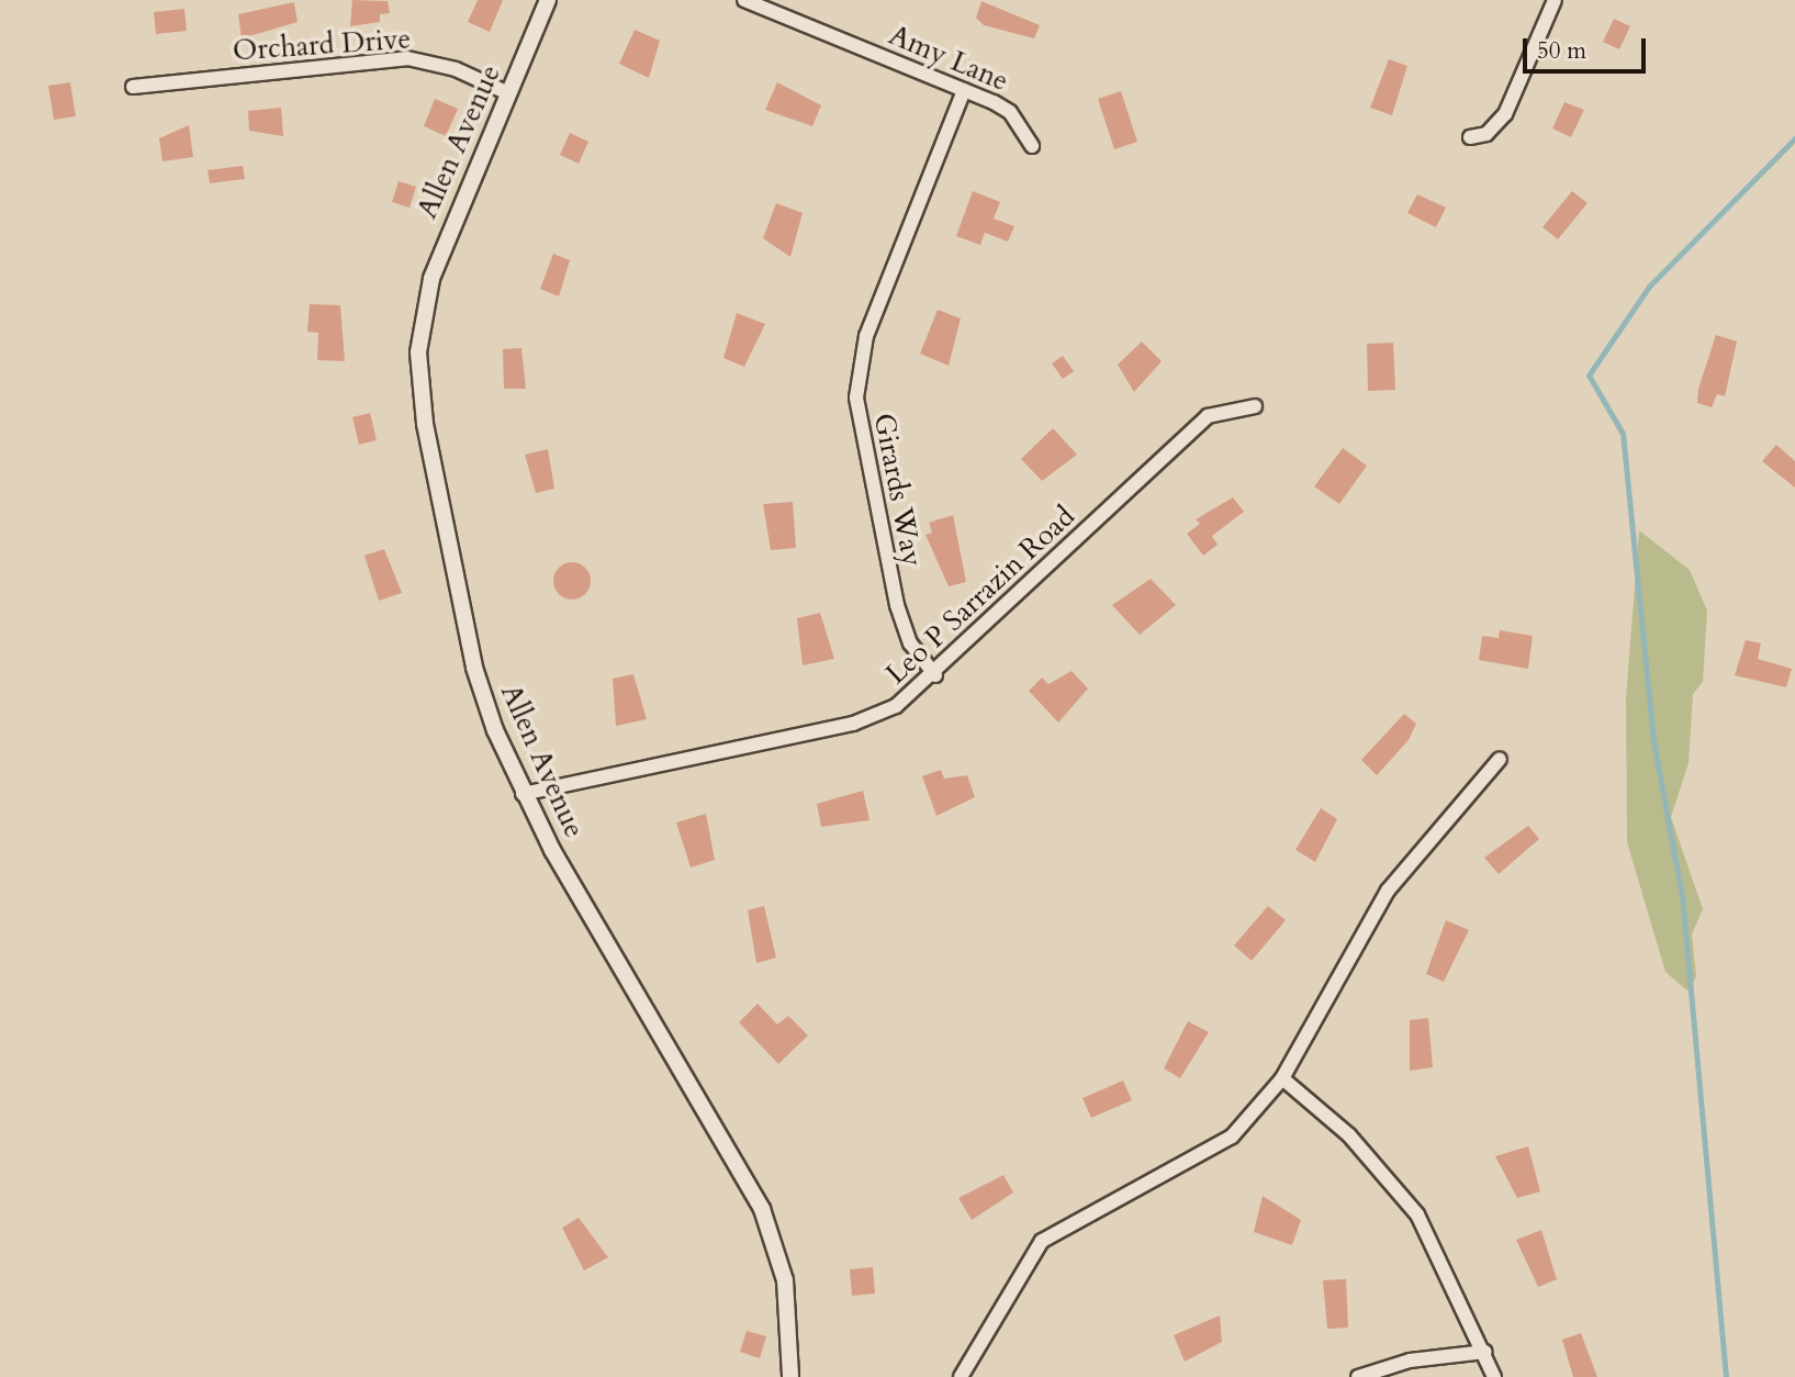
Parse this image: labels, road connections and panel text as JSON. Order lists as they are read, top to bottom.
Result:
{
  "streets": {
    "street": [
      "Orchard Drive",
      "Amy Lane",
      "Allen Avenue",
      "Girards Way",
      "Leo P Sarrazin Road"
    ]
  },
  "crossings": [
    ["Orchard Drive", "Allen Avenue"],
    ["Amy Lane", "Girards Way"],
    ["Allen Avenue", "Leo P Sarrazin Road"],
    ["Girards Way", "Leo P Sarrazin Road"]
  ],
  "scale_bar": "50 m"
}
